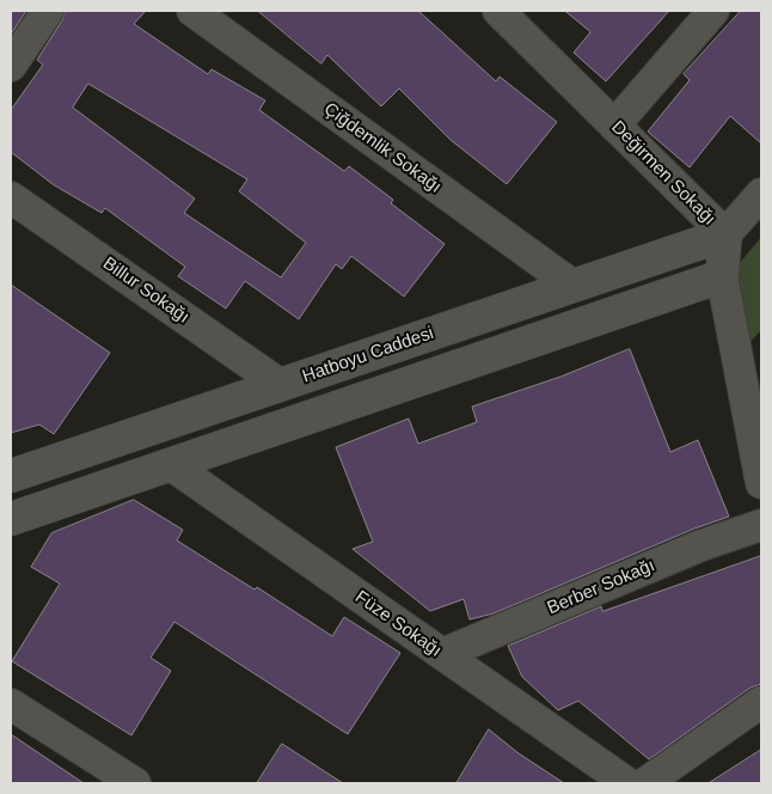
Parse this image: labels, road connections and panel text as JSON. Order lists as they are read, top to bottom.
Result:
{
  "streets": {
    "street": [
      "Çiğdemlik Sokağı",
      "Değirmen Sokağı",
      "Billur Sokağı",
      "Hatboyu Caddesi",
      "Berber Sokağı",
      "Füze Sokağı"
    ]
  },
  "crossings": [
    ["Çiğdemlik Sokağı", "Hatboyu Caddesi"],
    ["Değirmen Sokağı", "Hatboyu Caddesi"],
    ["Billur Sokağı", "Hatboyu Caddesi"],
    ["Berber Sokağı", "Füze Sokağı"]
  ]
}
